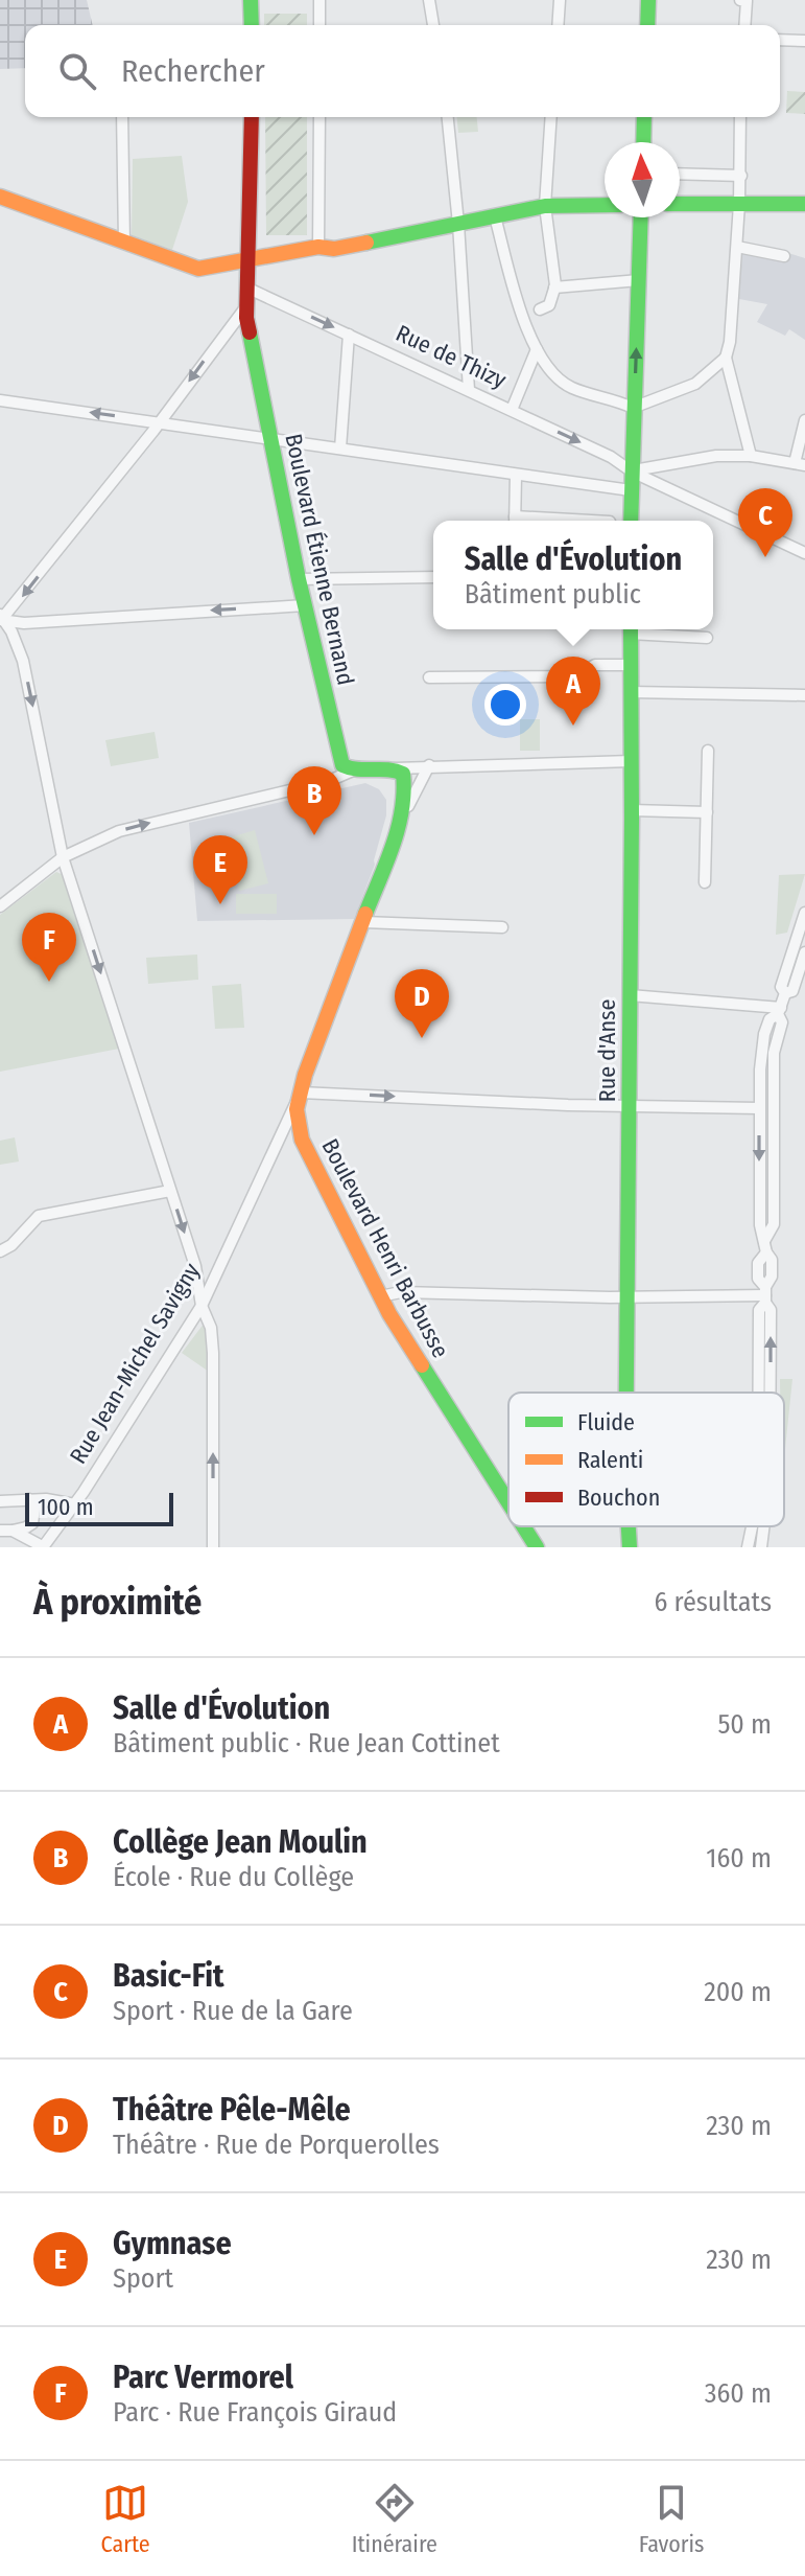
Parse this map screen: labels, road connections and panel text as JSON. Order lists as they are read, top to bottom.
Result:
{
  "streets": {
    "main road": [
      "Boulevard Étienne Bernand",
      "Rue d'Anse",
      "Boulevard Henri Barbusse",
      "Rue Jean-Michel Savigny"
    ],
    "street": ["Rue de Thizy"]
  },
  "crossings": [
    ["Rue de Thizy", "Boulevard Étienne Bernand"],
    ["Boulevard Henri Barbusse", "Rue Jean-Michel Savigny"]
  ],
  "legend": ["Fluide", "Ralenti", "Bouchon"],
  "scale_bar": "100 m",
  "north": "top",
  "page": {
    "search": "Rechercher",
    "pins": [
      "C",
      "A",
      "B",
      "E",
      "F",
      "D"
    ],
    "popup": ["Salle d'Évolution", "Bâtiment public"],
    "scale": "100 m",
    "heading": ["À proximité", "6 résultats"],
    "list": [
      {
        "mark": "A",
        "name": "Salle d'Évolution",
        "note": "Bâtiment public · Rue Jean Cottinet",
        "value": "50 m"
      },
      {
        "mark": "B",
        "name": "Collège Jean Moulin",
        "note": "École · Rue du Collège",
        "value": "160 m"
      },
      {
        "mark": "C",
        "name": "Basic-Fit",
        "note": "Sport · Rue de la Gare",
        "value": "200 m"
      },
      {
        "mark": "D",
        "name": "Théâtre Pêle-Mêle",
        "note": "Théâtre · Rue de Porquerolles",
        "value": "230 m"
      },
      {
        "mark": "E",
        "name": "Gymnase",
        "note": "Sport",
        "value": "230 m"
      },
      {
        "mark": "F",
        "name": "Parc Vermorel",
        "note": "Parc · Rue François Giraud",
        "value": "360 m"
      }
    ],
    "nav": ["Carte", "Itinéraire", "Favoris"]
  }
}
